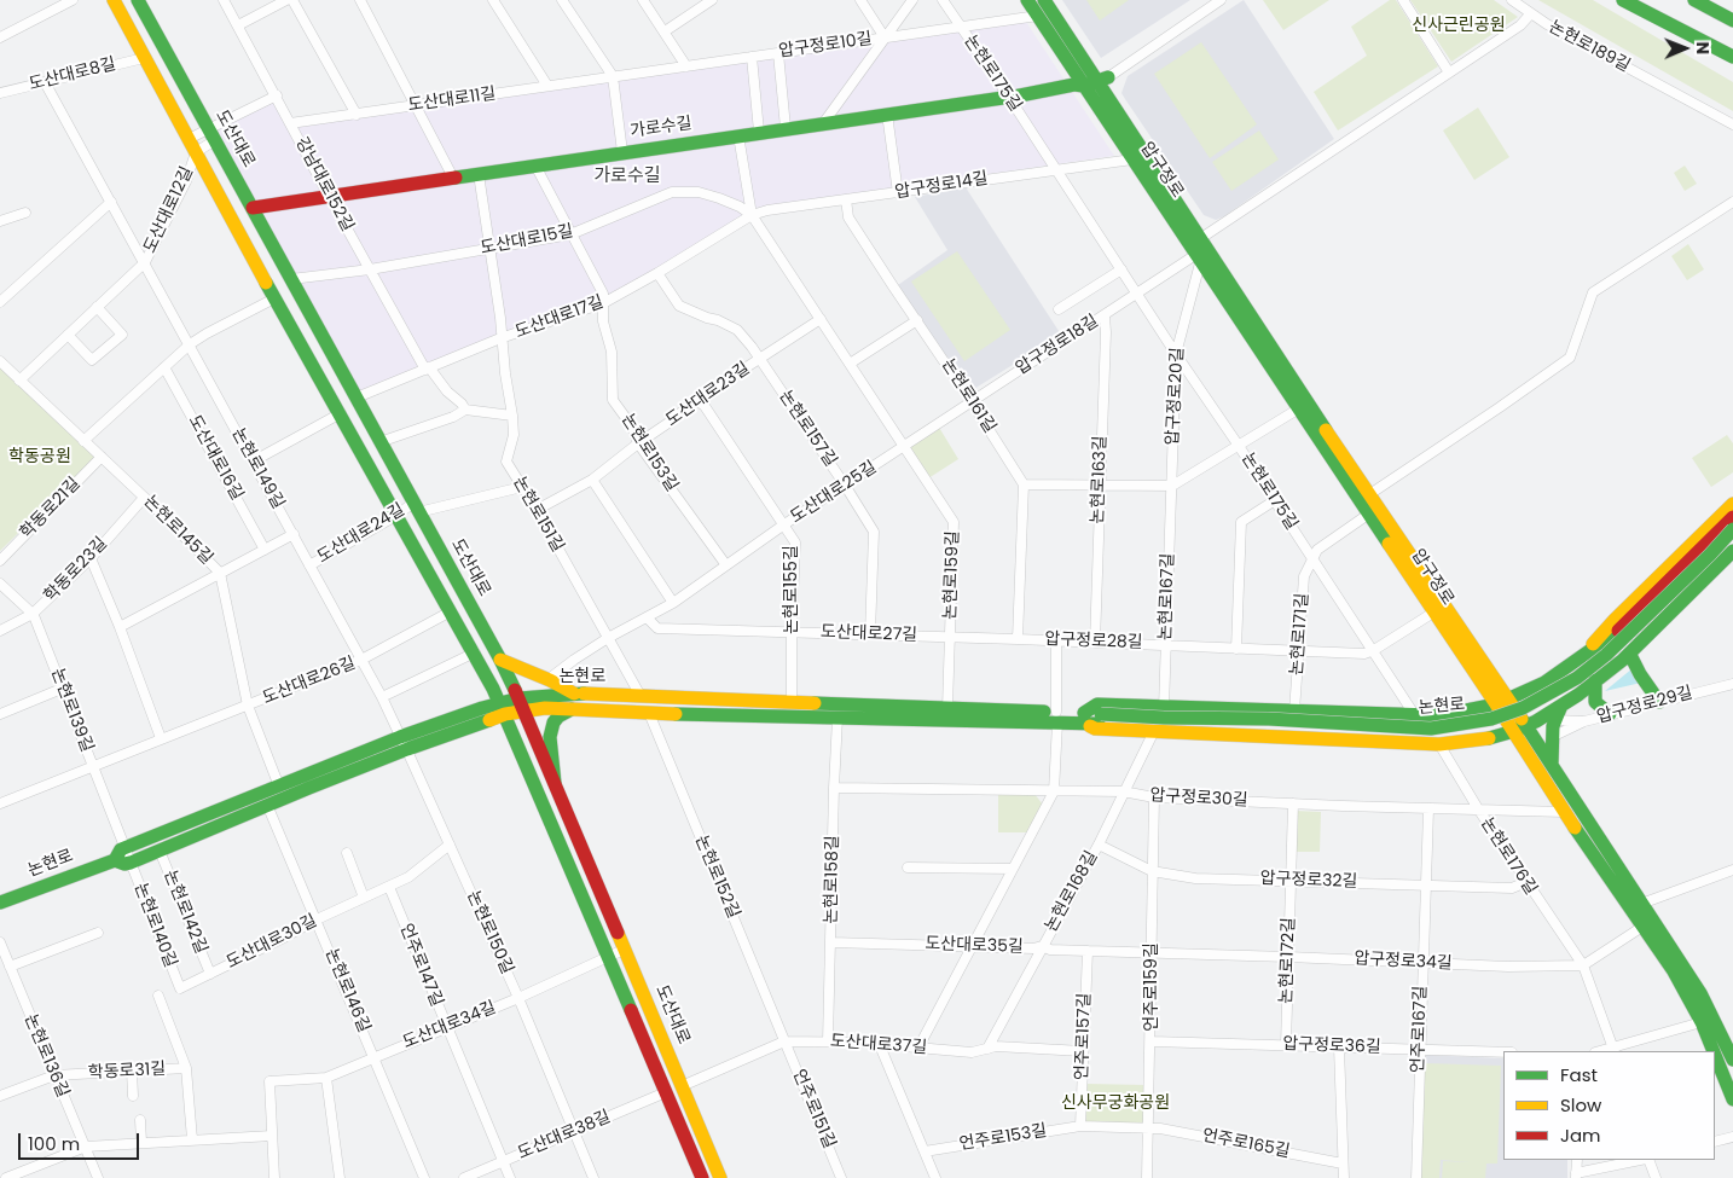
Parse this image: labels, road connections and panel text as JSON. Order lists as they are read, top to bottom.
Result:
{
  "streets": {
    "main road": [
      "가로수길",
      "도산대로",
      "압구정로",
      "논현로"
    ],
    "street": [
      "압구정로10길",
      "논현로189길",
      "논현로175길",
      "도산대로8길",
      "도산대로11길",
      "강남대로152길",
      "압구정로14길",
      "도산대로12길",
      "도산대로15길",
      "도산대로17길",
      "압구정로18길",
      "도산대로23길",
      "논현로161길",
      "압구정로20길",
      "논현로157길",
      "논현로153길",
      "도산대로16길",
      "논현로149길",
      "논현로163길",
      "도산대로25길",
      "학동로21길",
      "논현로151길",
      "논현로145길",
      "도산대로24길",
      "학동로23길",
      "논현로159길",
      "논현로155길",
      "논현로167길",
      "도산대로27길",
      "논현로171길",
      "압구정로28길",
      "도산대로26길",
      "압구정로29길",
      "논현로139길",
      "압구정로30길",
      "논현로176길",
      "논현로152길",
      "논현로158길",
      "압구정로32길",
      "논현로168길",
      "논현로142길",
      "논현로140길",
      "논현로150길",
      "도산대로30길",
      "도산대로35길",
      "논현로172길",
      "압구정로34길",
      "언주로147길",
      "언주로159길",
      "논현로146길",
      "도산대로34길",
      "언주로167길",
      "언주로157길",
      "도산대로37길",
      "압구정로36길",
      "논현로136길",
      "학동로31길",
      "언주로151길",
      "도산대로38길",
      "언주로153길",
      "언주로165길"
    ]
  },
  "crossings": [
    ["압구정로10길", "논현로175길"],
    ["압구정로10길", "도산대로11길"],
    ["압구정로10길", "압구정로"],
    ["논현로175길", "가로수길"],
    ["논현로175길", "압구정로14길"],
    ["논현로175길", "압구정로18길"],
    ["논현로175길", "압구정로20길"],
    ["논현로175길", "논현로171길"],
    ["논현로175길", "압구정로28길"],
    ["논현로175길", "논현로"],
    ["도산대로8길", "논현로149길"],
    ["도산대로11길", "강남대로152길"],
    ["가로수길", "도산대로"],
    ["가로수길", "압구정로"],
    ["가로수길", "강남대로152길"],
    ["가로수길", "논현로153길"],
    ["가로수길", "논현로151길"],
    ["가로수길", "논현로159길"],
    ["도산대로", "도산대로12길"],
    ["도산대로", "도산대로15길"],
    ["도산대로", "도산대로17길"],
    ["도산대로", "도산대로24길"],
    ["도산대로", "논현로"],
    ["도산대로", "도산대로34길"],
    ["도산대로", "도산대로37길"],
    ["압구정로", "압구정로14길"],
    ["압구정로", "압구정로18길"],
    ["압구정로", "압구정로20길"],
    ["압구정로", "압구정로28길"],
    ["압구정로", "논현로"],
    ["압구정로", "압구정로30길"],
    ["강남대로152길", "도산대로15길"],
    ["강남대로152길", "도산대로17길"],
    ["압구정로14길", "도산대로15길"],
    ["압구정로14길", "도산대로17길"],
    ["압구정로14길", "논현로161길"],
    ["압구정로14길", "논현로159길"],
    ["도산대로12길", "논현로149길"],
    ["도산대로12길", "논현로145길"],
    ["도산대로15길", "도산대로17길"],
    ["도산대로15길", "논현로153길"],
    ["도산대로15길", "논현로151길"],
    ["도산대로15길", "논현로159길"],
    ["도산대로17길", "논현로157길"],
    ["도산대로17길", "논현로153길"],
    ["도산대로17길", "논현로151길"],
    ["도산대로17길", "논현로159길"],
    ["압구정로18길", "논현로161길"],
    ["압구정로18길", "압구정로20길"],
    ["압구정로18길", "논현로163길"],
    ["압구정로18길", "도산대로25길"],
    ["압구정로18길", "논현로159길"],
    ["도산대로23길", "논현로157길"],
    ["도산대로23길", "논현로153길"],
    ["도산대로23길", "논현로151길"],
    ["도산대로23길", "논현로159길"],
    ["도산대로23길", "논현로155길"],
    ["압구정로20길", "논현로167길"],
    ["논현로157길", "도산대로25길"],
    ["논현로157길", "도산대로27길"],
    ["논현로153길", "도산대로25길"],
    ["논현로149길", "도산대로24길"],
    ["논현로149길", "논현로"],
    ["논현로149길", "도산대로26길"],
    ["논현로149길", "논현로150길"],
    ["논현로163길", "압구정로28길"],
    ["도산대로25길", "논현로151길"],
    ["도산대로25길", "논현로159길"],
    ["도산대로25길", "논현로155길"],
    ["도산대로25길", "도산대로27길"],
    ["학동로21길", "논현로145길"],
    ["논현로151길", "논현로"],
    ["논현로145길", "학동로23길"],
    ["논현로145길", "논현로"],
    ["논현로145길", "도산대로26길"],
    ["학동로23길", "논현로139길"],
    ["논현로159길", "도산대로27길"],
    ["논현로159길", "압구정로28길"],
    ["논현로159길", "논현로"],
    ["논현로155길", "도산대로27길"],
    ["논현로155길", "논현로"],
    ["논현로167길", "압구정로28길"],
    ["논현로167길", "논현로"],
    ["도산대로27길", "압구정로28길"],
    ["논현로171길", "압구정로28길"],
    ["논현로171길", "논현로"],
    ["논현로", "논현로139길"],
    ["논현로", "논현로176길"],
    ["논현로", "논현로152길"],
    ["논현로", "논현로158길"],
    ["논현로", "논현로168길"],
    ["논현로", "논현로142길"],
    ["논현로", "논현로140길"],
    ["논현로", "논현로150길"],
    ["논현로", "논현로146길"],
    ["도산대로26길", "논현로139길"],
    ["논현로139길", "논현로140길"],
    ["압구정로30길", "논현로176길"],
    ["압구정로30길", "논현로158길"],
    ["압구정로30길", "논현로168길"],
    ["압구정로30길", "논현로172길"],
    ["압구정로30길", "언주로159길"],
    ["압구정로30길", "언주로167길"],
    ["논현로176길", "압구정로32길"],
    ["논현로176길", "압구정로34길"],
    ["논현로152길", "도산대로37길"],
    ["논현로152길", "언주로151길"],
    ["논현로158길", "도산대로35길"],
    ["논현로158길", "도산대로37길"],
    ["압구정로32길", "논현로168길"],
    ["압구정로32길", "논현로172길"],
    ["압구정로32길", "언주로159길"],
    ["압구정로32길", "언주로167길"],
    ["논현로168길", "도산대로35길"],
    ["논현로168길", "도산대로37길"],
    ["논현로142길", "도산대로30길"],
    ["논현로140길", "도산대로30길"],
    ["논현로150길", "도산대로30길"],
    ["논현로150길", "도산대로34길"],
    ["논현로150길", "도산대로38길"],
    ["도산대로30길", "언주로147길"],
    ["도산대로30길", "논현로146길"],
    ["도산대로35길", "압구정로34길"],
    ["도산대로35길", "언주로159길"],
    ["도산대로35길", "언주로157길"],
    ["논현로172길", "압구정로34길"],
    ["논현로172길", "압구정로36길"],
    ["압구정로34길", "언주로159길"],
    ["압구정로34길", "언주로167길"],
    ["언주로147길", "도산대로34길"],
    ["언주로147길", "도산대로38길"],
    ["언주로159길", "압구정로36길"],
    ["언주로159길", "언주로165길"],
    ["논현로146길", "도산대로34길"],
    ["언주로167길", "압구정로36길"],
    ["언주로157길", "도산대로37길"],
    ["언주로157길", "언주로153길"],
    ["도산대로37길", "언주로151길"],
    ["논현로136길", "학동로31길"]
  ],
  "districts": ["가로수길"],
  "parks": ["신사근린공원", "학동공원", "신사무궁화공원"],
  "legend": ["Fast", "Slow", "Jam"],
  "scale_bar": "100 m",
  "north": "right"
}
